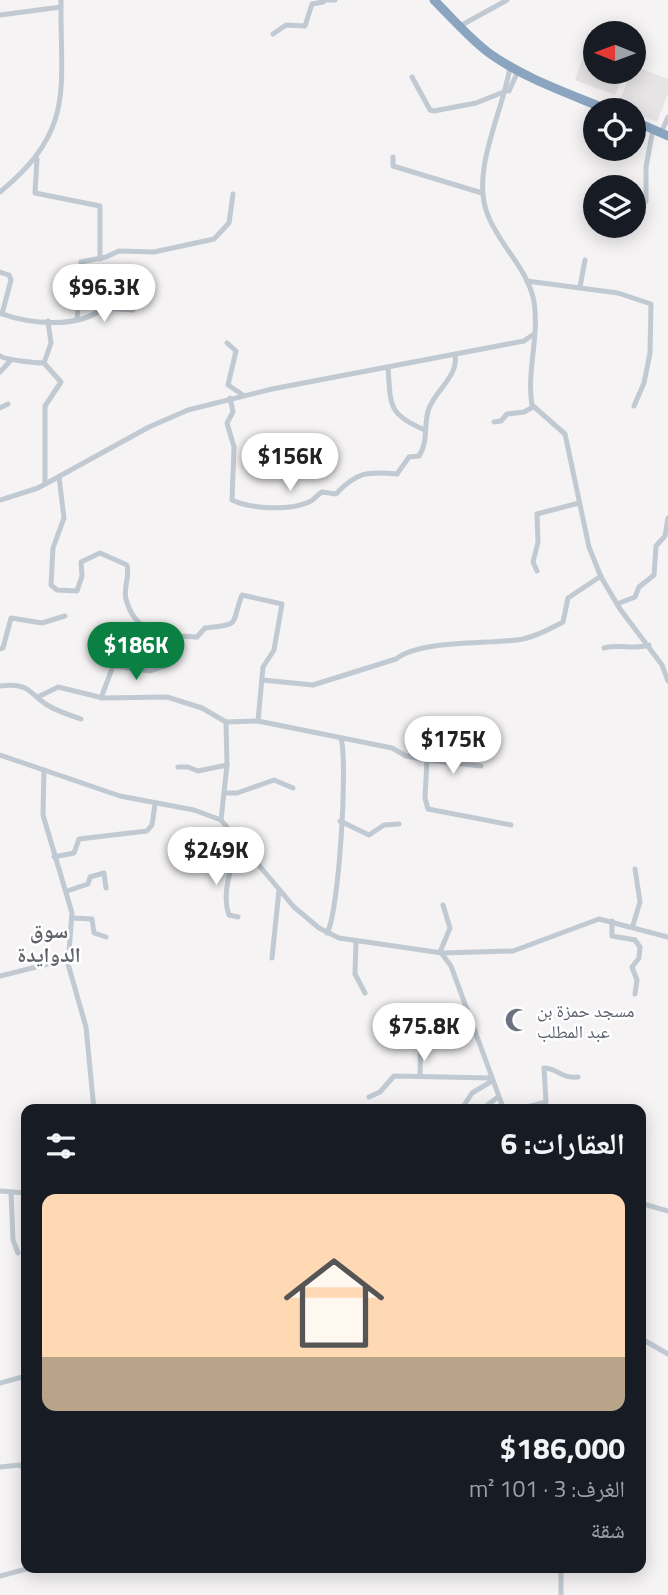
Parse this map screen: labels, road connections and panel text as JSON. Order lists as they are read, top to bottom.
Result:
{
  "districts": ["سوق الدوايدة"],
  "places": {
    "mosque": ["مسجد حمزة بن عبد المطلب"]
  },
  "north": "left",
  "page": {
    "price": [
      "$96.3K",
      "$156K",
      "$186K",
      "$175K",
      "$249K",
      "$75.8K"
    ],
    "heading": "العقارات: 6",
    "list": [
      {
        "name": "$186,000",
        "note": "الغرف: 3 · 101 m² · شقة"
      }
    ]
  }
}
